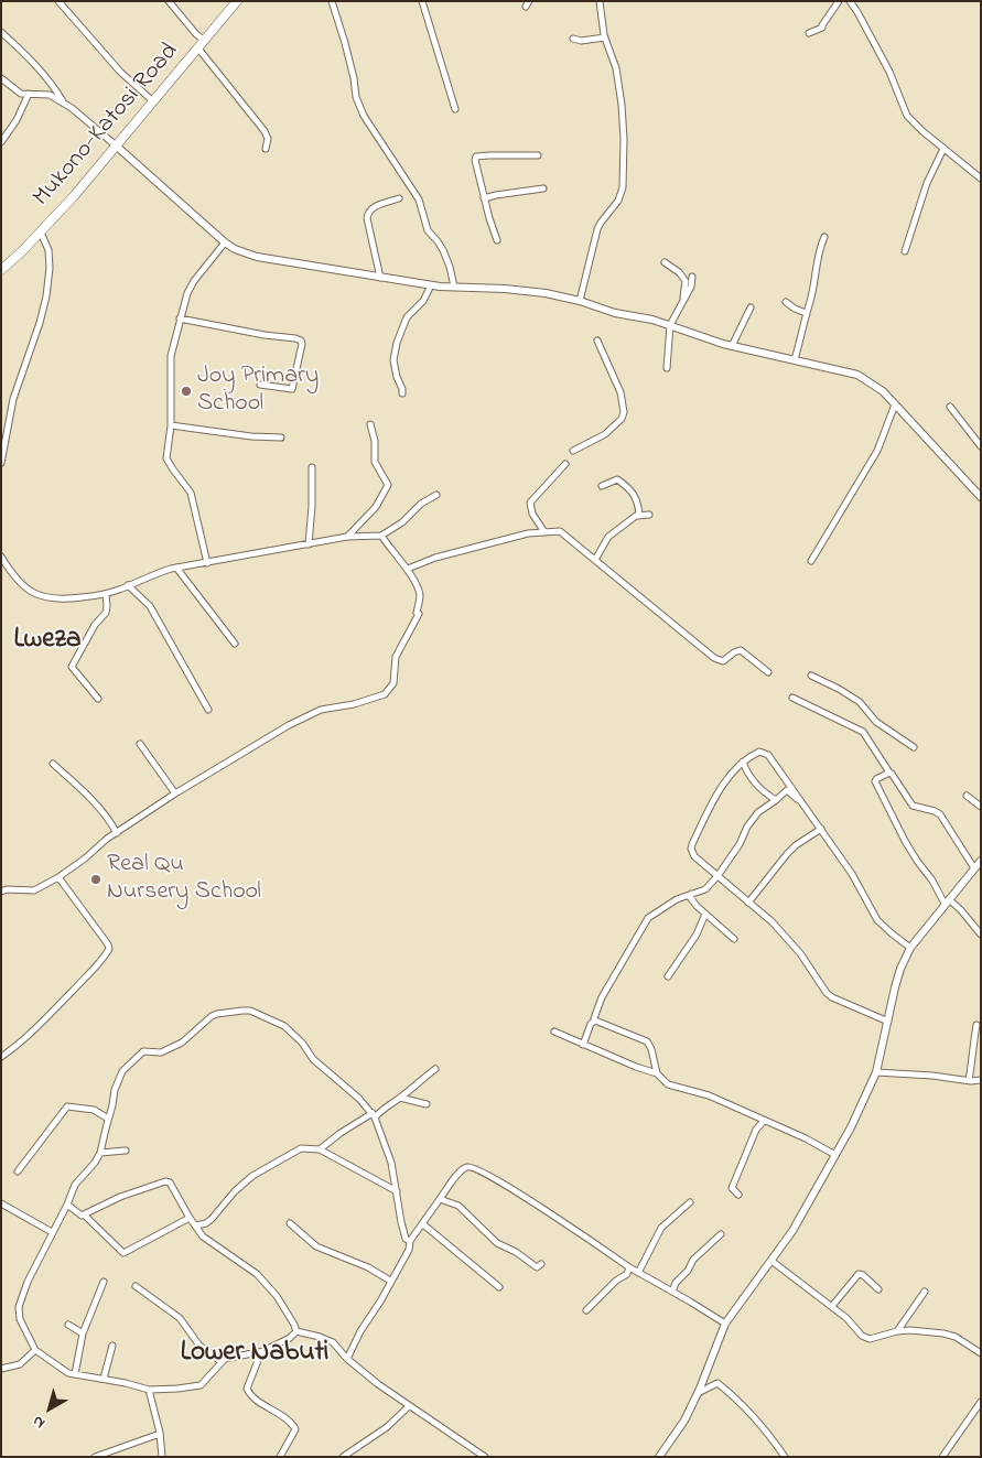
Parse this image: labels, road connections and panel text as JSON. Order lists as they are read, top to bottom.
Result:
{
  "streets": {
    "main road": ["Mukono-Katosi Road"]
  },
  "districts": ["Lweza", "Lower Nabuti"],
  "places": ["Joy Primary School", "Real Qu Nursery School"],
  "north": "bottom left"
}
